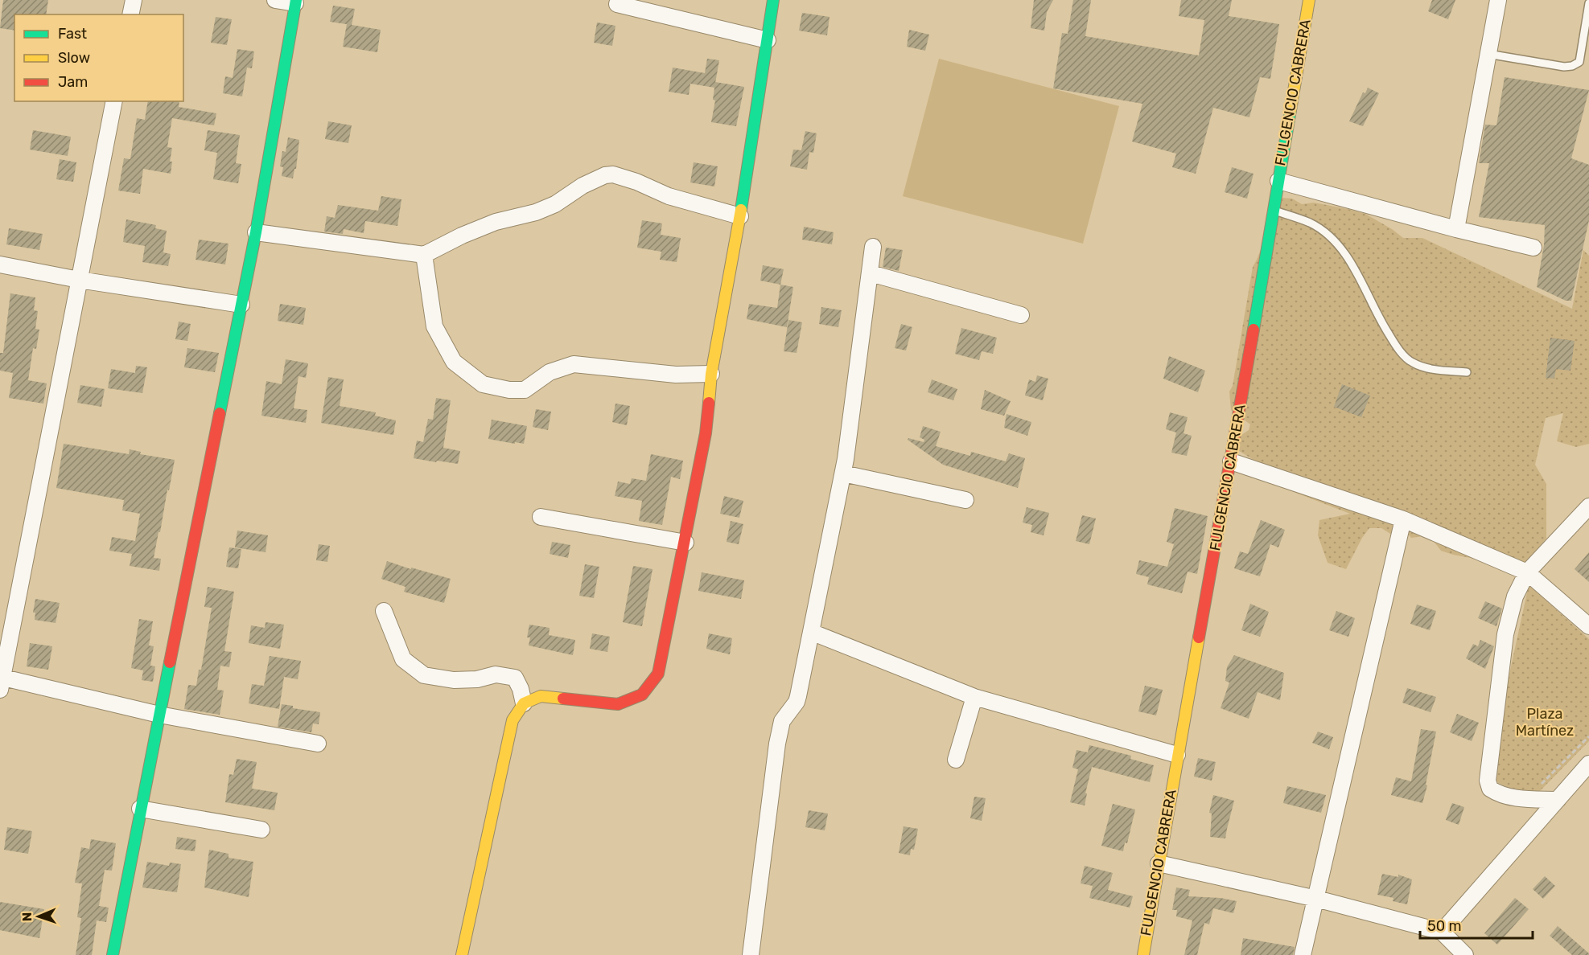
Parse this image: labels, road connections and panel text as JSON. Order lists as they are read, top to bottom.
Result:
{
  "streets": {
    "street": ["FULGENCIO CABRERA"]
  },
  "parks": ["Plaza Martínez"],
  "legend": ["Fast", "Slow", "Jam"],
  "scale_bar": "50 m",
  "north": "left"
}
